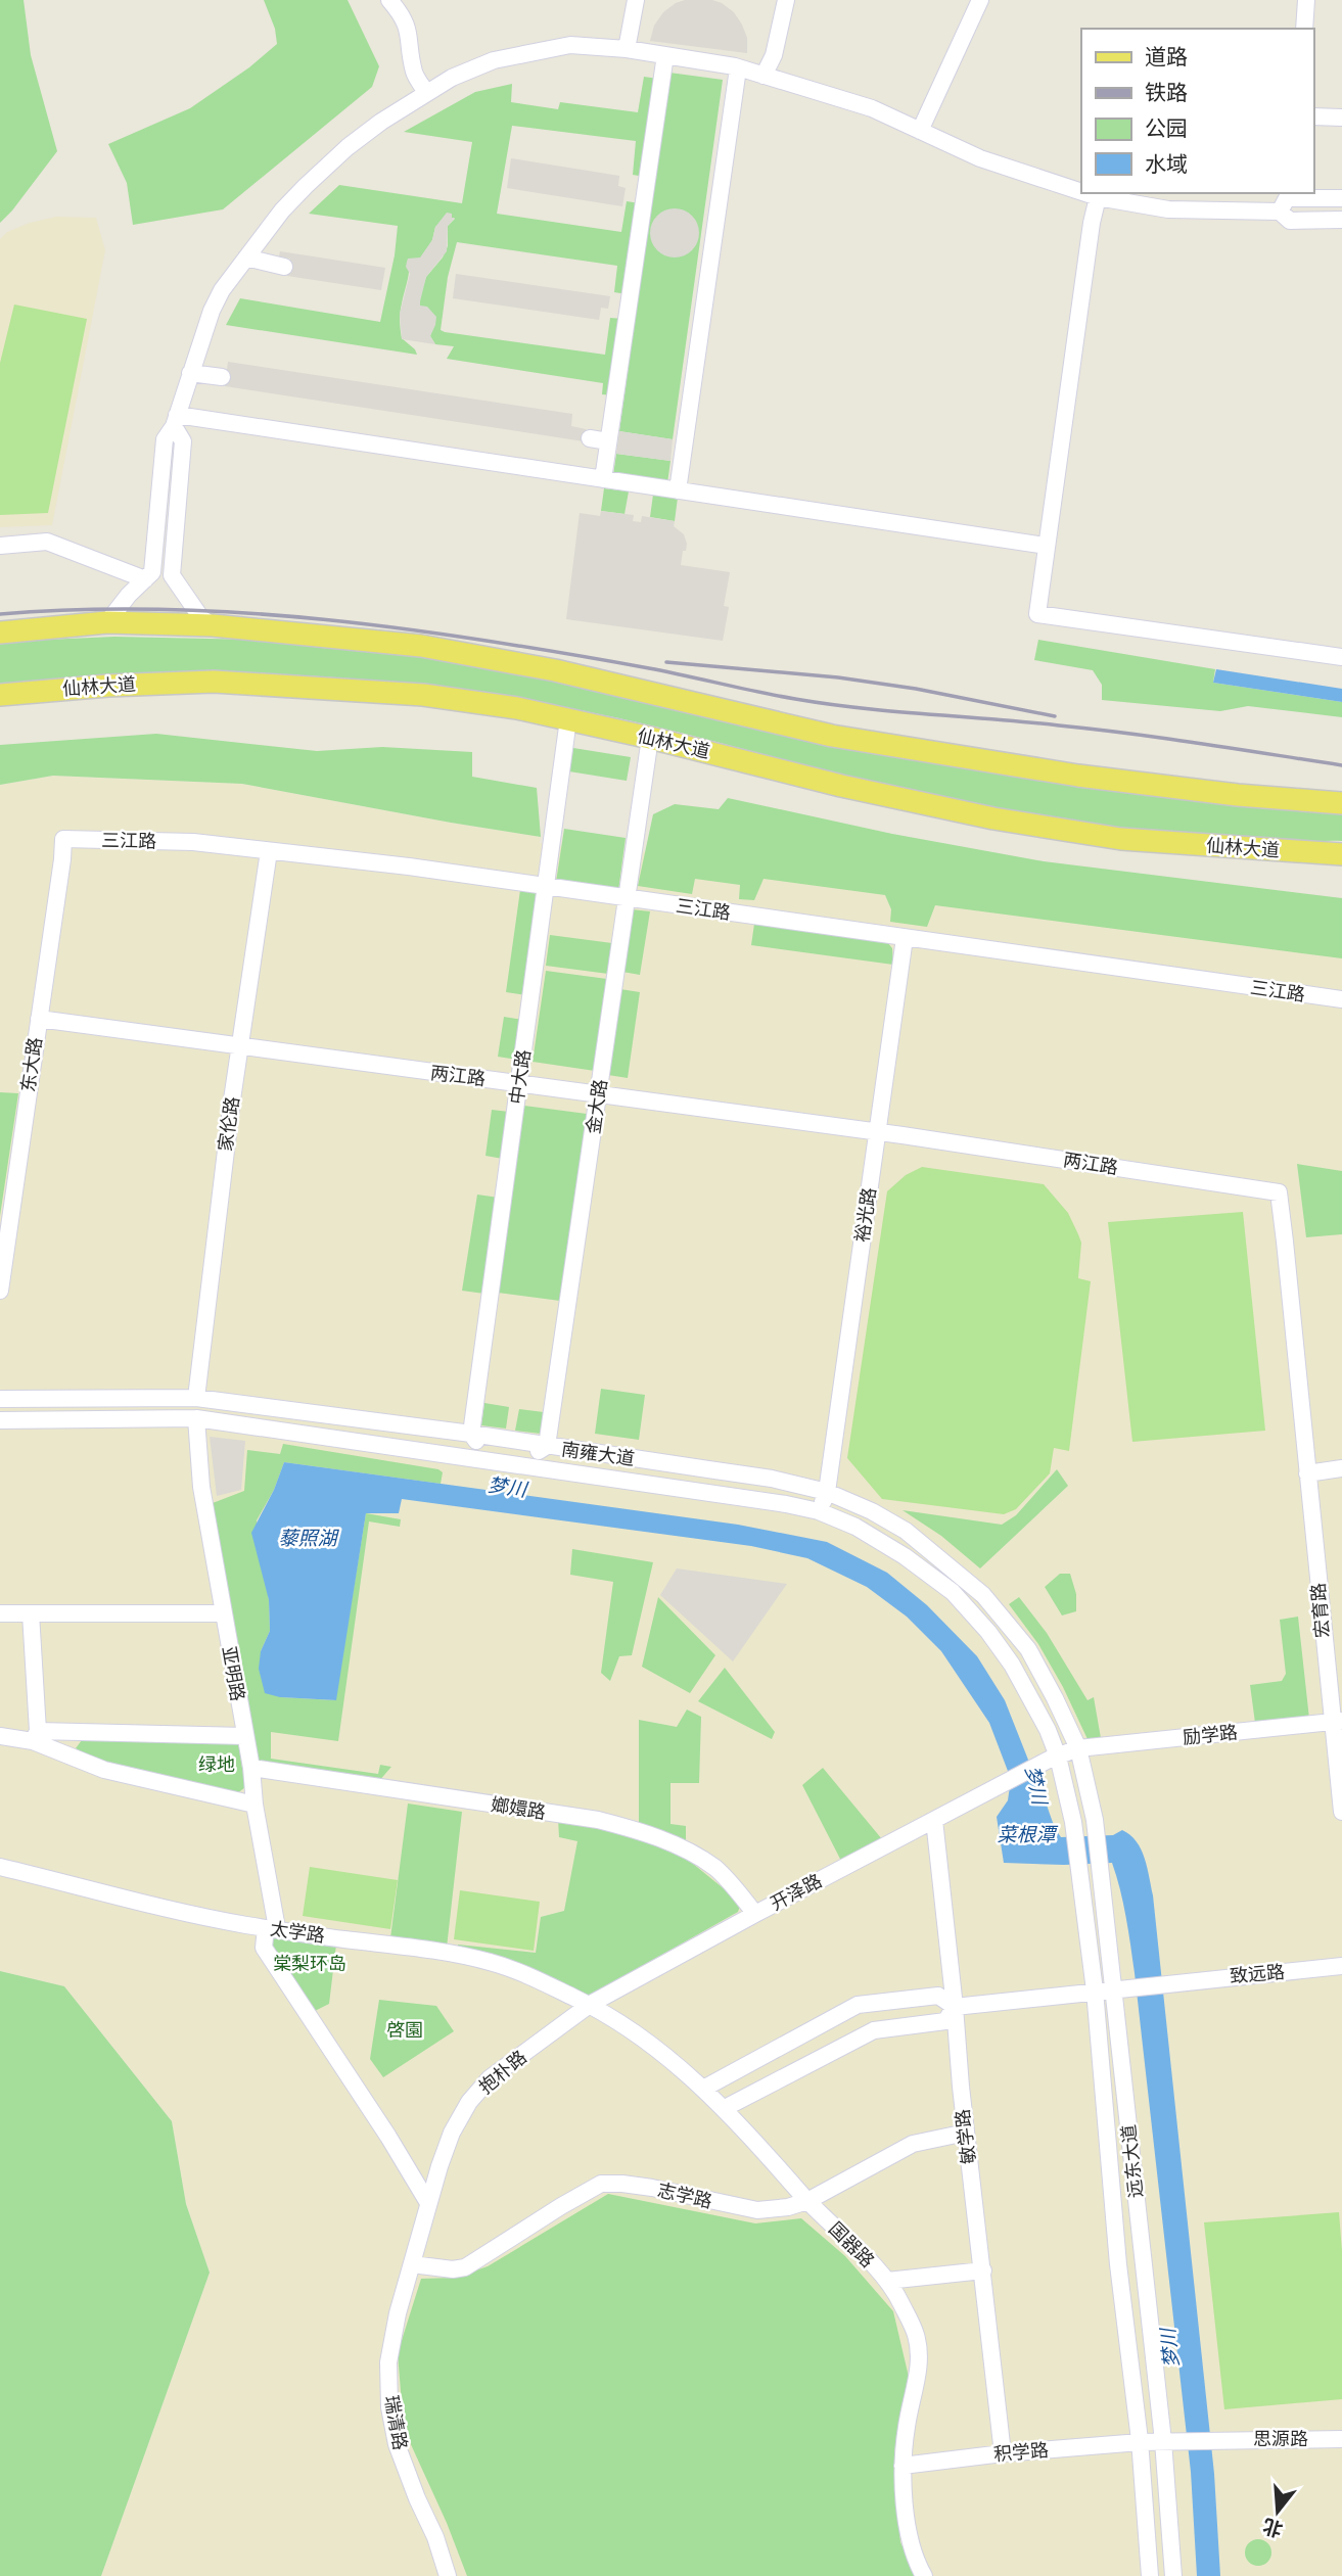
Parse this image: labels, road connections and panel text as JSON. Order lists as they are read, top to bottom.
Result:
{
  "streets": {
    "main road": ["仙林大道"],
    "street": [
      "三江路",
      "东大路",
      "两江路",
      "中大路",
      "金大路",
      "家伦路",
      "裕光路",
      "南雍大道",
      "宏育路",
      "亚明路",
      "励学路",
      "嫏嬛路",
      "开泽路",
      "太学路",
      "致远路",
      "抱朴路",
      "敏学路",
      "远东大道",
      "志学路",
      "国器路",
      "瑞清路",
      "思源路",
      "积学路"
    ]
  },
  "crossings": [
    ["仙林大道", "中大路"],
    ["仙林大道", "金大路"],
    ["三江路", "东大路"],
    ["三江路", "中大路"],
    ["三江路", "金大路"],
    ["三江路", "家伦路"],
    ["三江路", "裕光路"],
    ["东大路", "两江路"],
    ["两江路", "中大路"],
    ["两江路", "金大路"],
    ["两江路", "家伦路"],
    ["两江路", "裕光路"],
    ["两江路", "宏育路"],
    ["中大路", "南雍大道"],
    ["金大路", "南雍大道"],
    ["家伦路", "南雍大道"],
    ["裕光路", "南雍大道"],
    ["南雍大道", "亚明路"],
    ["南雍大道", "励学路"],
    ["南雍大道", "开泽路"],
    ["南雍大道", "远东大道"],
    ["宏育路", "励学路"],
    ["亚明路", "嫏嬛路"],
    ["亚明路", "太学路"],
    ["亚明路", "抱朴路"],
    ["励学路", "开泽路"],
    ["励学路", "远东大道"],
    ["嫏嬛路", "开泽路"],
    ["开泽路", "太学路"],
    ["开泽路", "抱朴路"],
    ["开泽路", "敏学路"],
    ["开泽路", "远东大道"],
    ["开泽路", "国器路"],
    ["太学路", "抱朴路"],
    ["太学路", "国器路"],
    ["致远路", "敏学路"],
    ["致远路", "远东大道"],
    ["抱朴路", "志学路"],
    ["抱朴路", "国器路"],
    ["抱朴路", "瑞清路"],
    ["敏学路", "志学路"],
    ["敏学路", "积学路"],
    ["远东大道", "思源路"],
    ["远东大道", "积学路"],
    ["志学路", "国器路"],
    ["志学路", "瑞清路"],
    ["国器路", "积学路"],
    ["思源路", "积学路"]
  ],
  "water": ["梦川", "藜照湖", "菜根潭"],
  "parks": ["绿地", "棠梨环岛", "啓園"],
  "legend": [
    "道路",
    "铁路",
    "公园",
    "水域"
  ],
  "north": "bottom"
}
